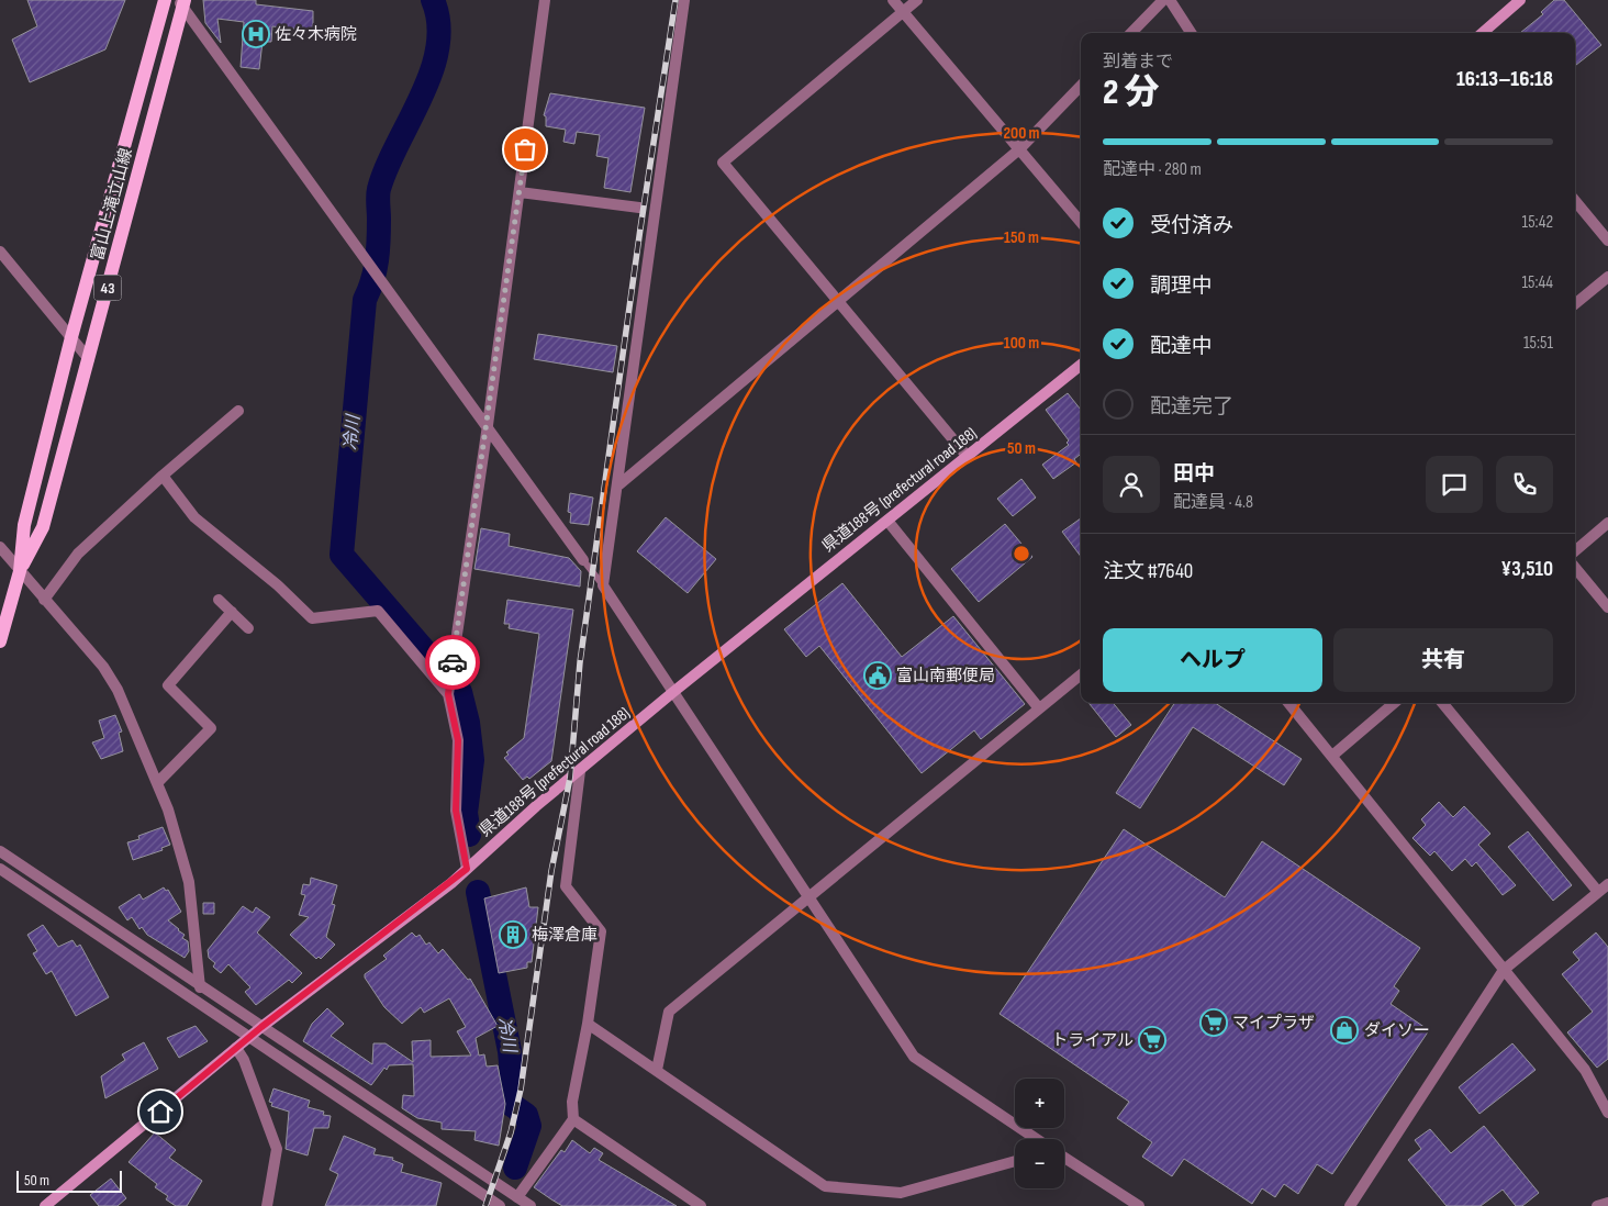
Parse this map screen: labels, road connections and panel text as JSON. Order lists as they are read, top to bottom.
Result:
{
  "streets": {
    "main road": ["富山上滝立山線", "43", "県道188号 (prefectural road 188)"]
  },
  "water": ["冷川"],
  "places": {
    "hospital": ["佐々木病院"],
    "public building": ["富山南郵便局"],
    "building": ["梅澤倉庫"],
    "supermarket": ["マイプラザ", "トライアル"],
    "shop": ["ダイソー"]
  },
  "scale_bar": "50 m",
  "page": {
    "heading": ["2 分", "到着まで", "16:13–16:18"],
    "panel": [
      "田中",
      "配達員 · 4.8",
      "注文 #7640",
      "¥3,510"
    ],
    "bar": "配達中 · 280 m",
    "list": [
      ["受付済み", "15:42"],
      ["調理中", "15:44"],
      ["配達中", "15:51"],
      "配達完了"
    ],
    "buttons": ["ヘルプ", "共有"],
    "map_buttons": ["+", "−"],
    "scale": "50 m"
  },
  "rings": [
    "200 m",
    "150 m",
    "100 m",
    "50 m"
  ]
}
